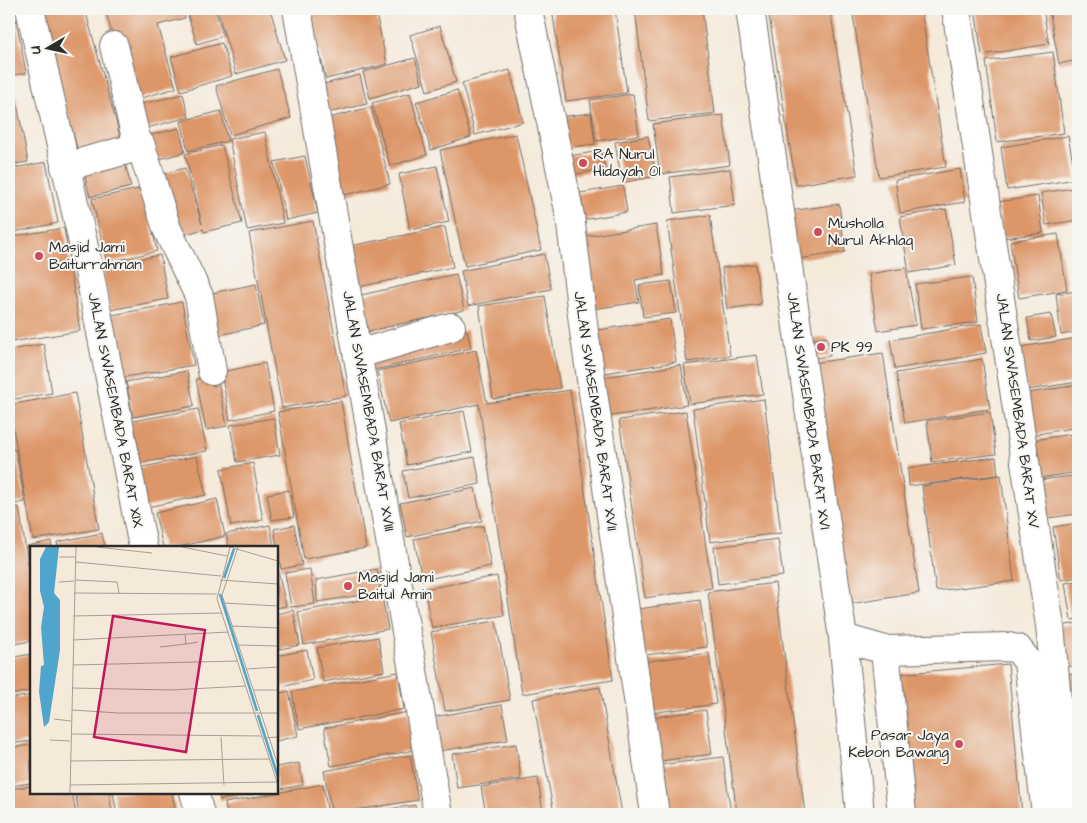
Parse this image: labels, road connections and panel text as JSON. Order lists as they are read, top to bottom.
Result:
{
  "streets": {
    "street": [
      "JALAN SWASEMBADA BARAT XIX",
      "JALAN SWASEMBADA BARAT XVIII",
      "JALAN SWASEMBADA BARAT XVII",
      "JALAN SWASEMBADA BARAT XVI",
      "JALAN SWASEMBADA BARAT XV"
    ]
  },
  "places": [
    "RA Nurul Hidayah 01",
    "Musholla Nurul Akhlaq",
    "Masjid Jami Baiturrahman",
    "PK 99",
    "Masjid Jami Baitul Amin",
    "Pasar Jaya Kebon Bawang"
  ],
  "north": "left"
}
